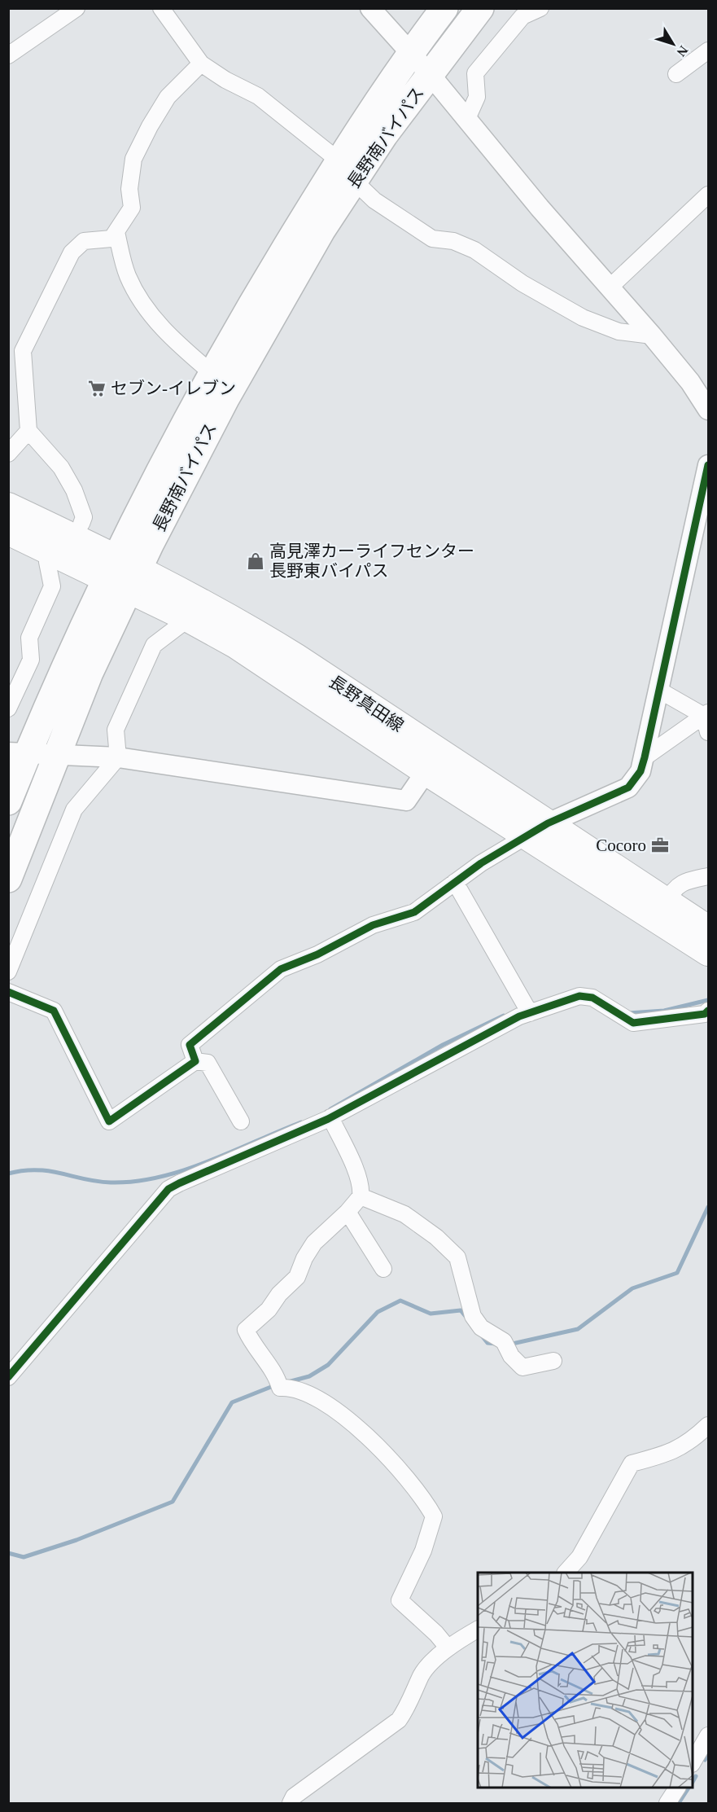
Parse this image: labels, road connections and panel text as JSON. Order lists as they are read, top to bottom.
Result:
{
  "streets": {
    "highway": ["長野南バイパス"],
    "main road": ["長野真田線"]
  },
  "crossings": [
    ["長野南バイパス", "長野真田線"]
  ],
  "places": {
    "supermarket": ["セブン-イレブン"],
    "shop": ["高見澤カーライフセンター 長野東バイパス"],
    "office": ["Cocoro"]
  },
  "north": "bottom right"
}
